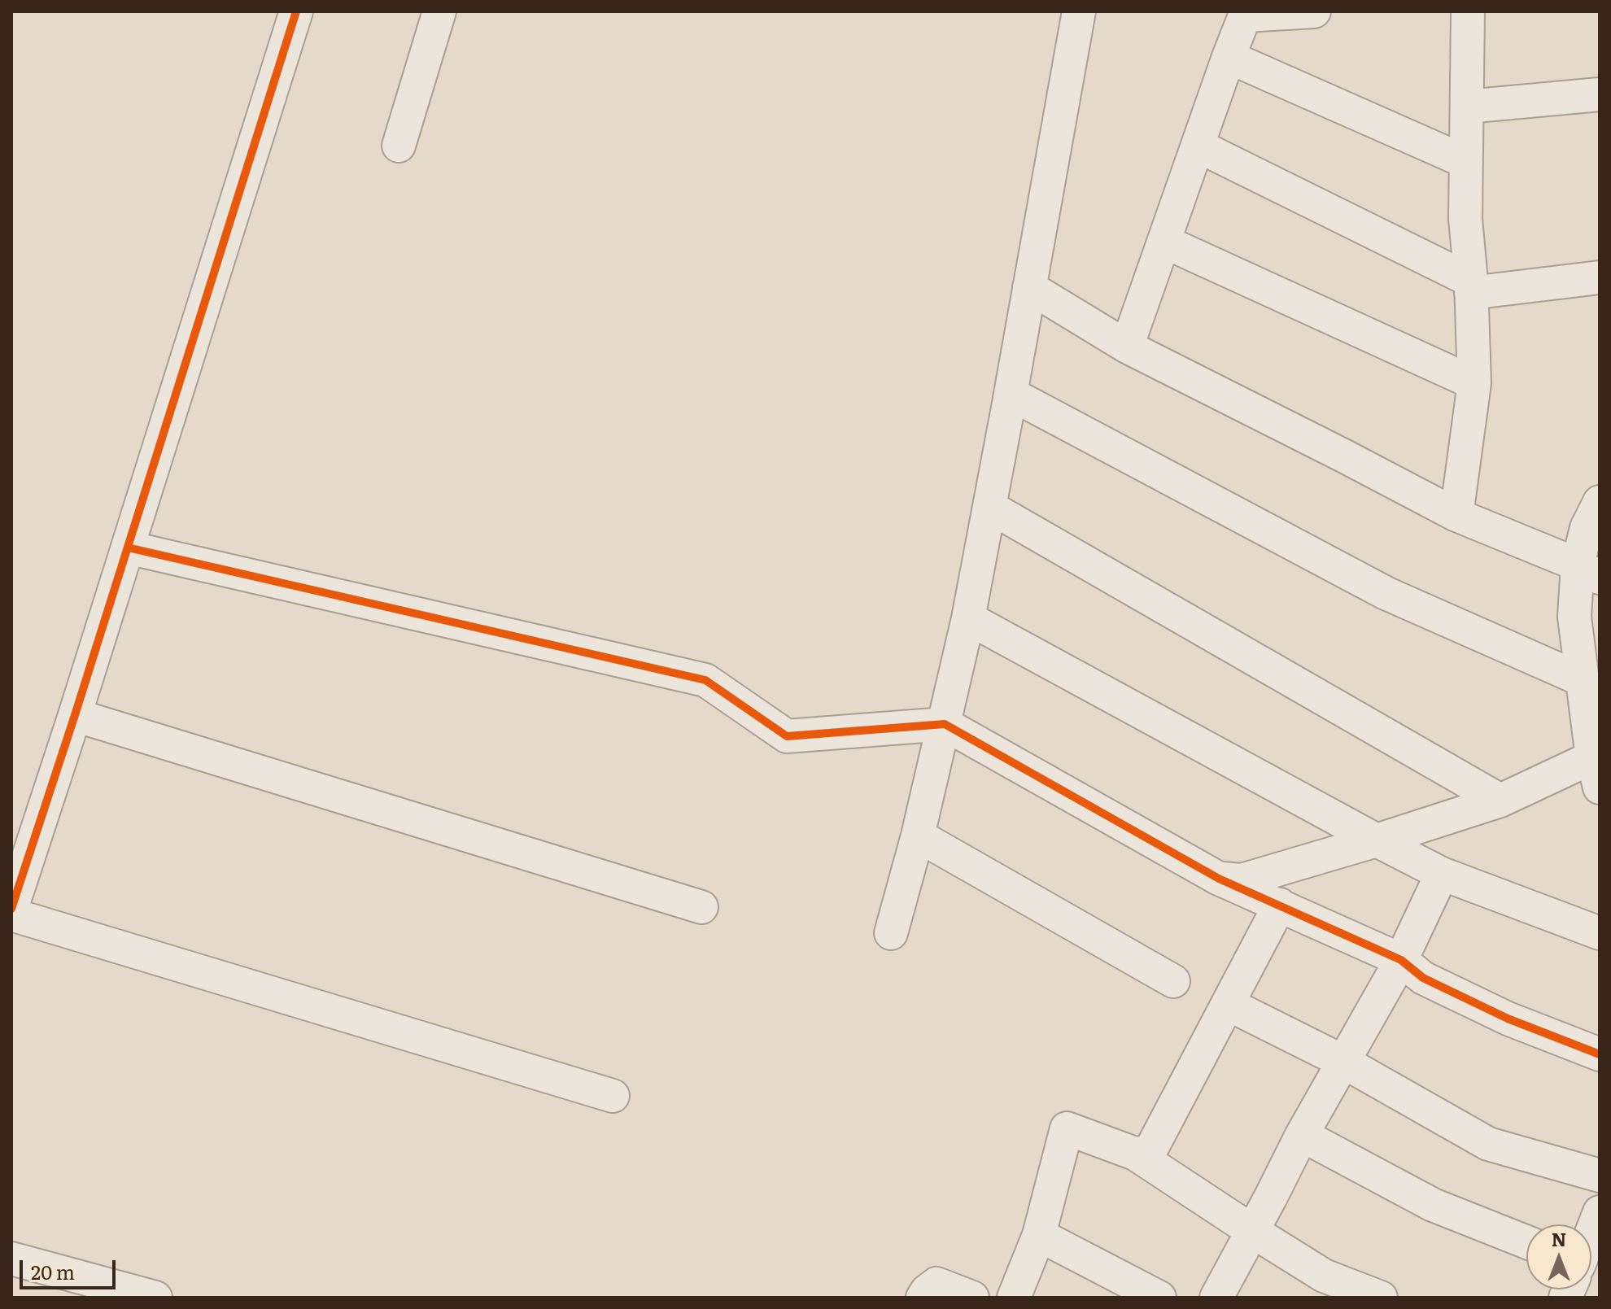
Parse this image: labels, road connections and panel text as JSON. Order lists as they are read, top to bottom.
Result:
{
  "scale_bar": "20 m",
  "north": "top"
}
